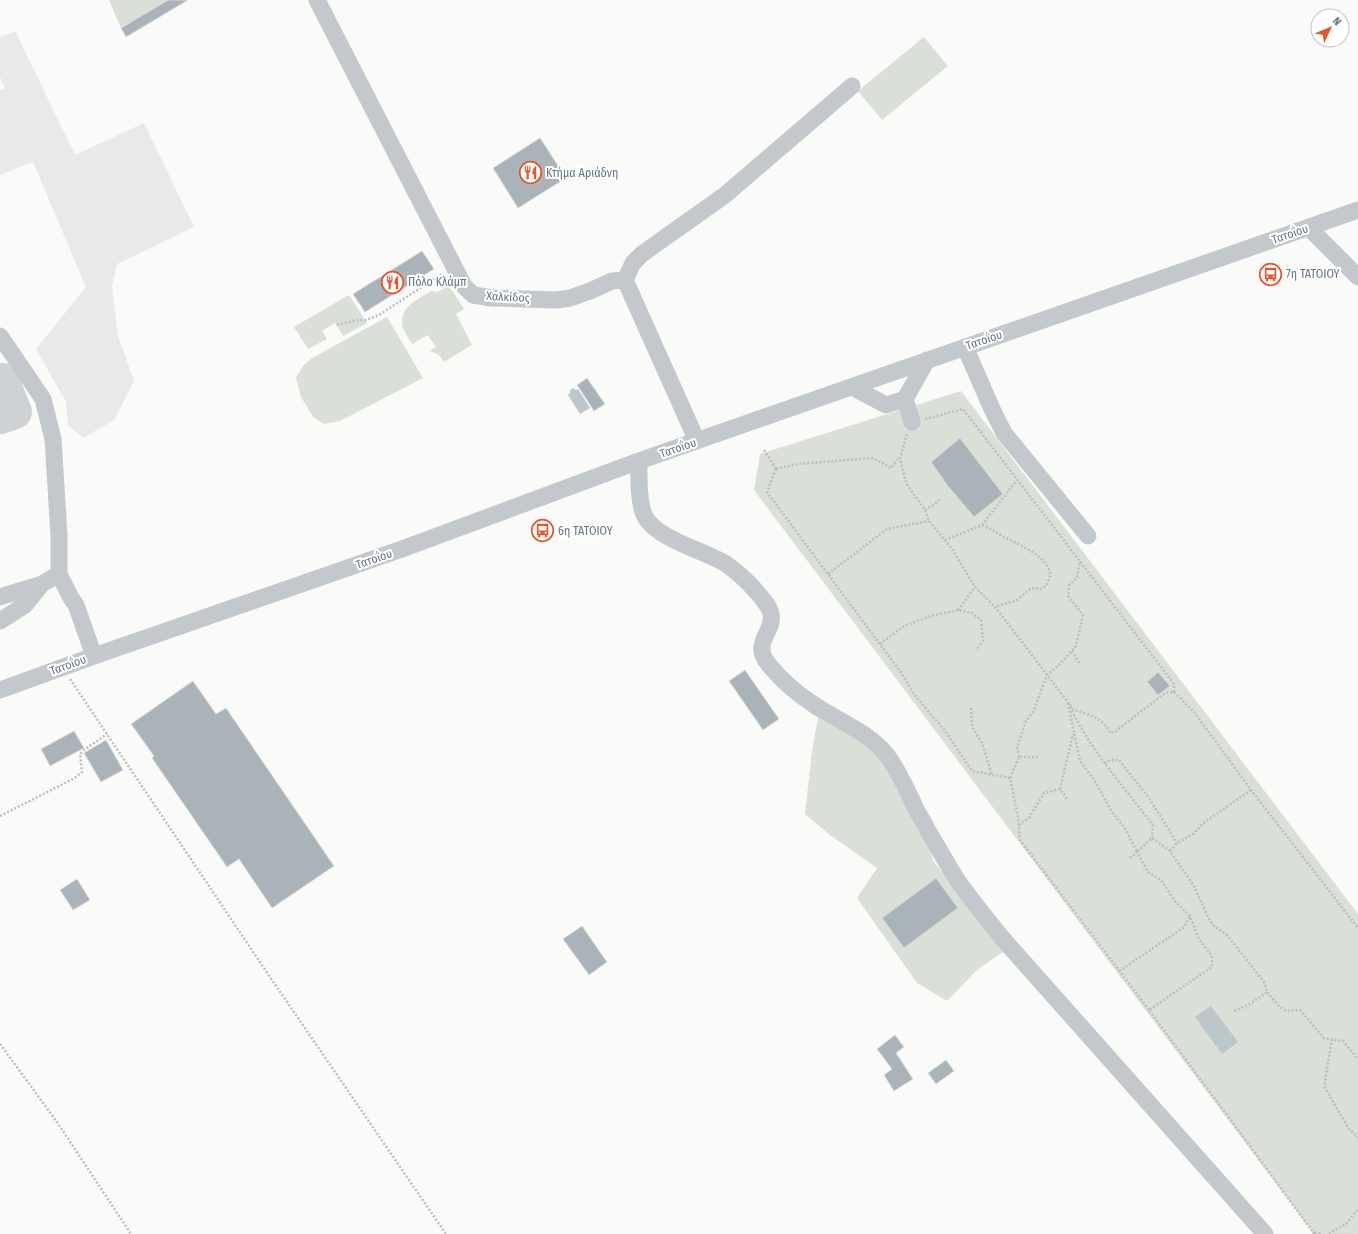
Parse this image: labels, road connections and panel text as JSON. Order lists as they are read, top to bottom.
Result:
{
  "streets": {
    "street": ["Τατοΐου", "Χαλκίδος"]
  },
  "places": {
    "restaurant": ["Κτήμα Αριάδνη", "Πόλο Κλάμπ"],
    "bus stop": ["7η ΤΑΤΟΙΟΥ", "6η ΤΑΤΟΙΟΥ"]
  },
  "north": "top right"
}
